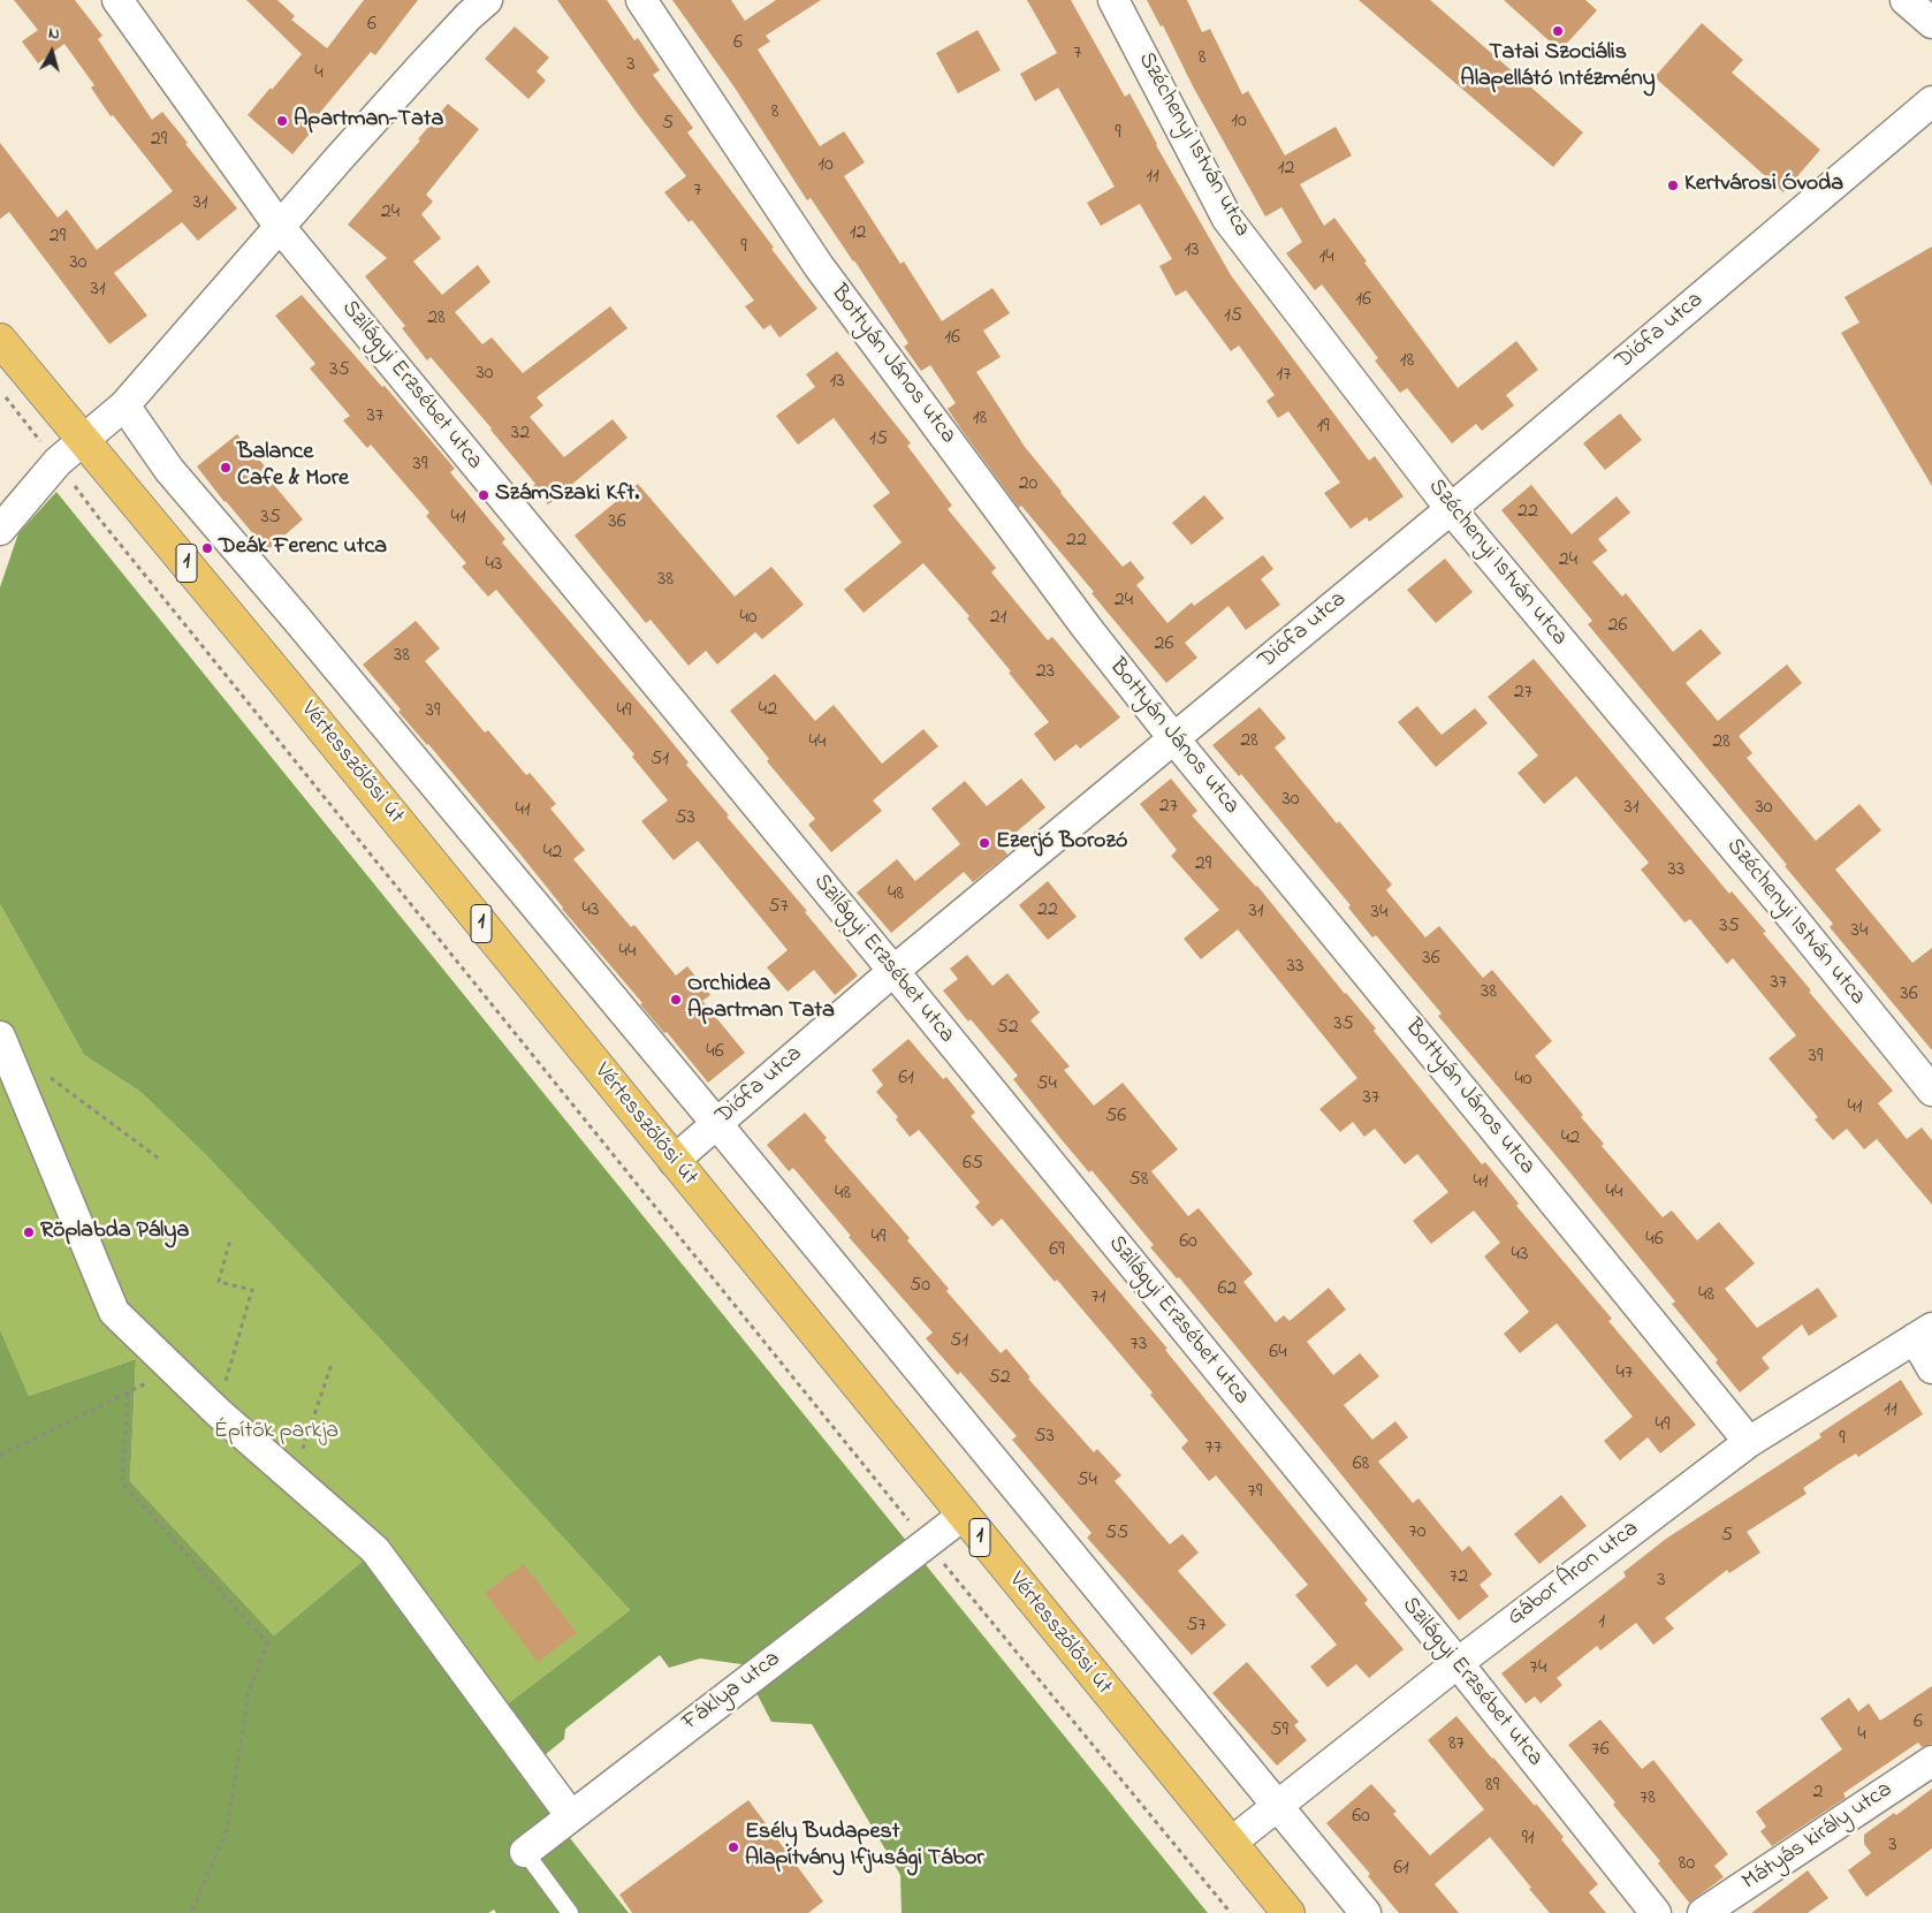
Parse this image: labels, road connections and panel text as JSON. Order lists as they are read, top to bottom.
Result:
{
  "streets": {
    "main road": ["1", "Vértesszőlősi út"],
    "street": [
      "Széchenyi István utca",
      "Diófa utca",
      "Bottyán János utca",
      "Szilágyi Erzsébet utca",
      "Gábor Áron utca",
      "Fáklya utca",
      "Mátyás király utca"
    ]
  },
  "crossings": [
    ["Széchenyi István utca", "Diófa utca"],
    ["Diófa utca", "Bottyán János utca"],
    ["Diófa utca", "Szilágyi Erzsébet utca"],
    ["Diófa utca", "Vértesszőlősi út"],
    ["Bottyán János utca", "Gábor Áron utca"],
    ["Szilágyi Erzsébet utca", "Gábor Áron utca"],
    ["Vértesszőlősi út", "Gábor Áron utca"],
    ["Vértesszőlősi út", "Fáklya utca"]
  ],
  "parks": ["Építők parkja"],
  "places": [
    "Tatai Szociális Alapellátó Intézmény",
    "Apartman-Tata",
    "Kertvárosi Óvoda",
    "Balance Cafe & More",
    "SzámSzaki Kft.",
    "Deák Ferenc utca",
    "Ezerjó Borozó",
    "Orchidea Apartman Tata",
    "Röplabda Pálya",
    "Esély Budapest Alapítvány Ifjusági Tábor"
  ],
  "house_numbers": [
    "6",
    "6",
    "7",
    "8",
    "3",
    "4",
    "8",
    "10",
    "5",
    "9",
    "29",
    "10",
    "12",
    "11",
    "7",
    "31",
    "24",
    "12",
    "29",
    "9",
    "13",
    "14",
    "30",
    "31",
    "16",
    "15",
    "28",
    "16",
    "18",
    "35",
    "30",
    "17",
    "13",
    "37",
    "18",
    "19",
    "32",
    "15",
    "39",
    "20",
    "22",
    "35",
    "41",
    "36",
    "22",
    "24",
    "43",
    "38",
    "24",
    "40",
    "21",
    "26",
    "26",
    "38",
    "23",
    "27",
    "42",
    "39",
    "49",
    "28",
    "44",
    "28",
    "51",
    "30",
    "27",
    "31",
    "30",
    "41",
    "53",
    "42",
    "29",
    "33",
    "48",
    "57",
    "43",
    "22",
    "31",
    "34",
    "35",
    "34",
    "44",
    "36",
    "33",
    "37",
    "38",
    "36",
    "35",
    "52",
    "46",
    "39",
    "61",
    "40",
    "54",
    "37",
    "41",
    "56",
    "42",
    "65",
    "58",
    "41",
    "44",
    "48",
    "49",
    "46",
    "60",
    "69",
    "43",
    "50",
    "62",
    "48",
    "71",
    "51",
    "73",
    "64",
    "47",
    "52",
    "11",
    "49",
    "53",
    "9",
    "77",
    "68",
    "54",
    "79",
    "70",
    "55",
    "5",
    "72",
    "3",
    "1",
    "57",
    "74",
    "6",
    "59",
    "4",
    "87",
    "76",
    "89",
    "2",
    "78",
    "60",
    "91",
    "3",
    "80",
    "61"
  ],
  "north": "top"
}
